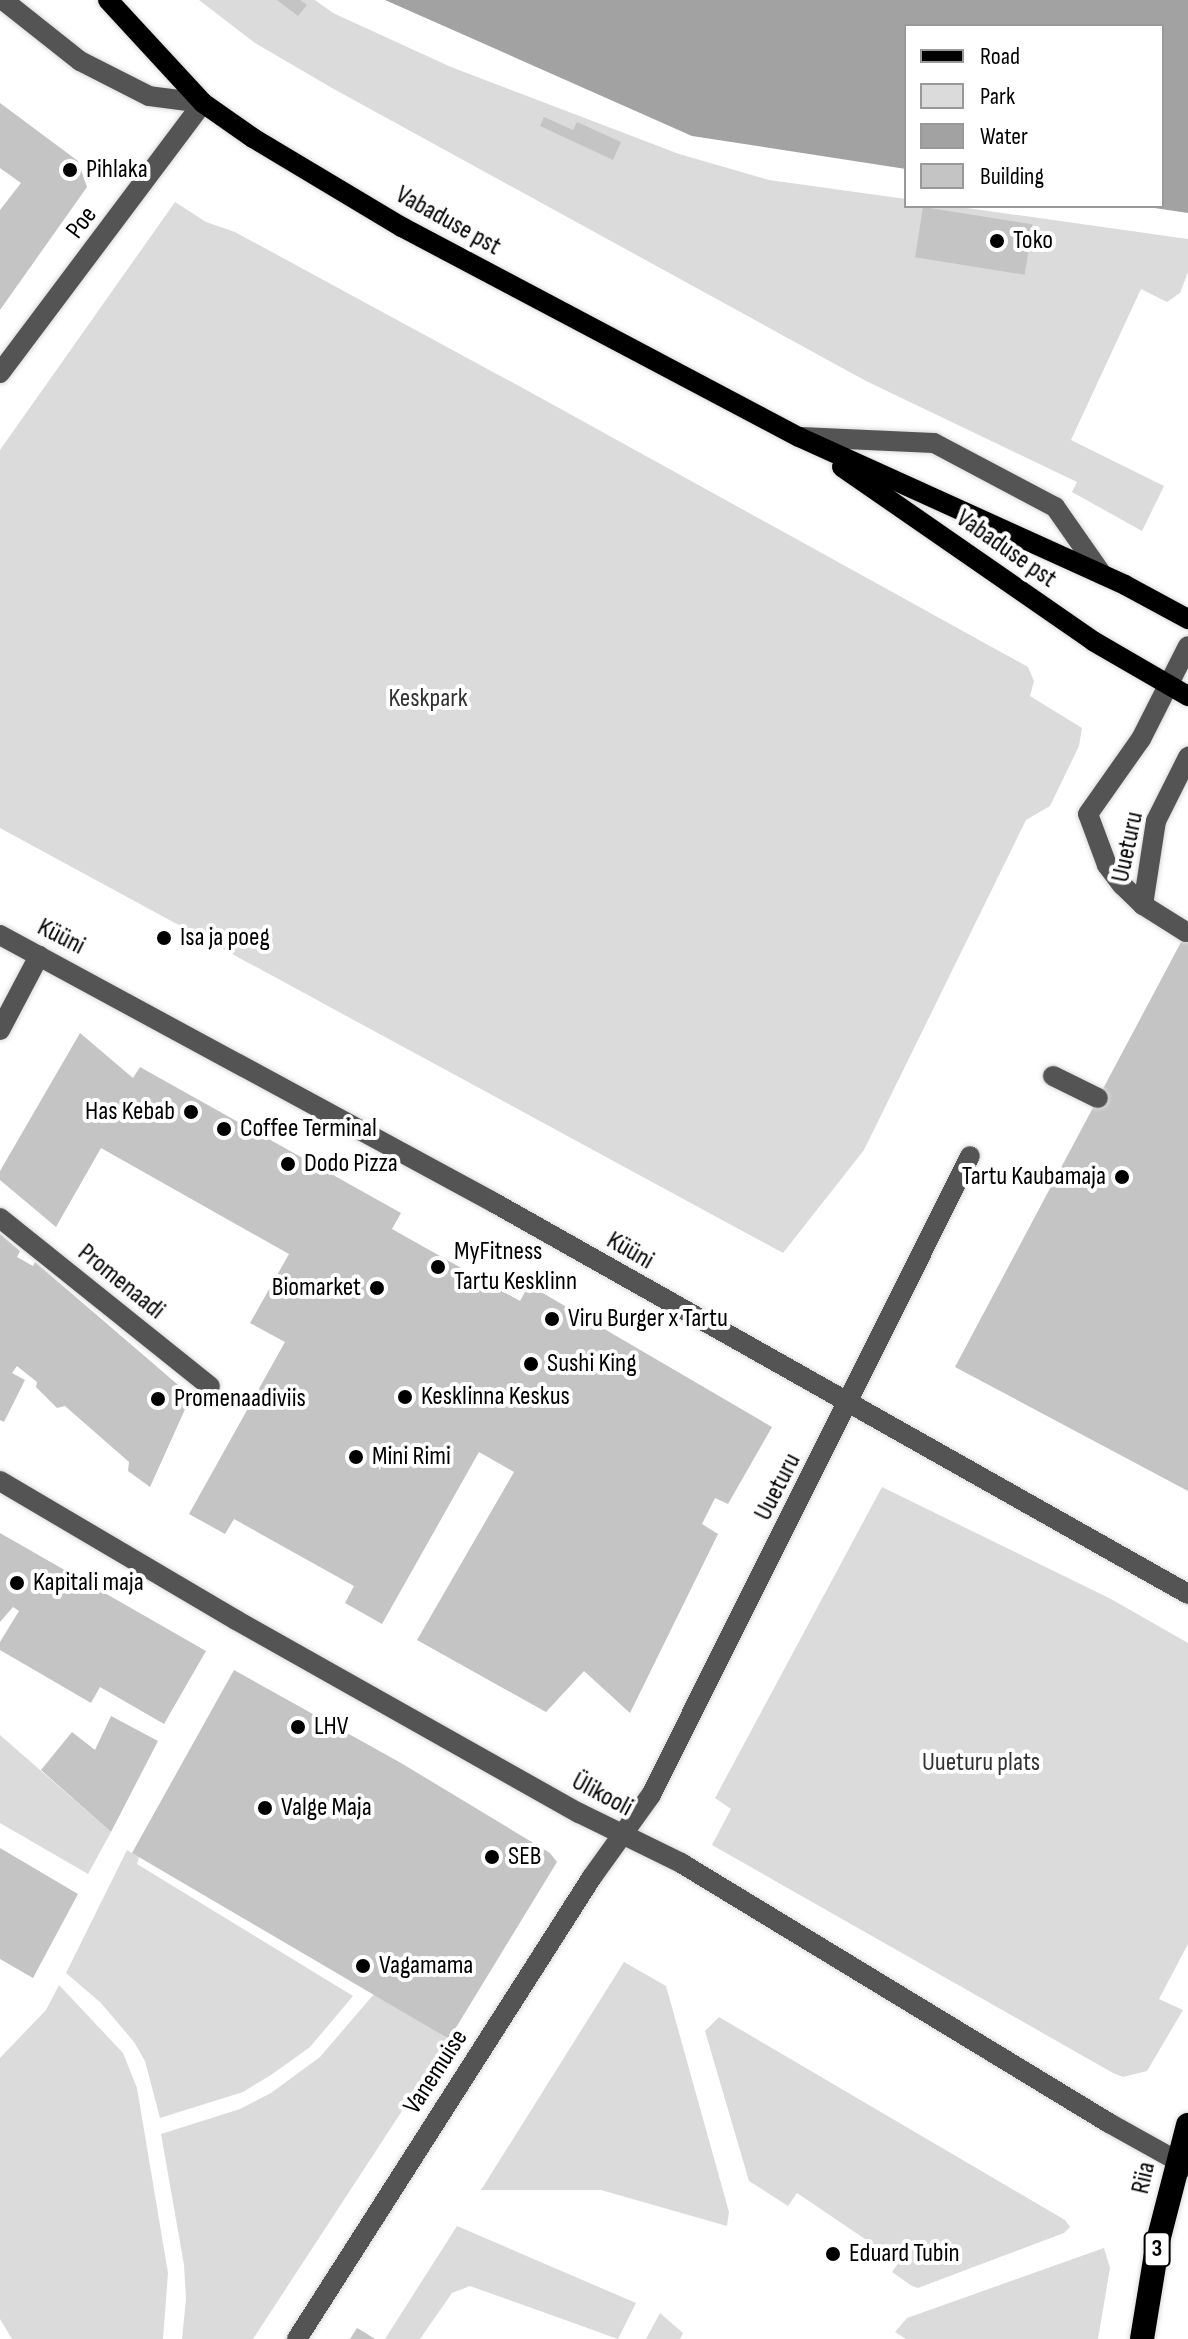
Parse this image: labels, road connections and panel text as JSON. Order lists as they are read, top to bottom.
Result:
{
  "streets": {
    "highway": ["Riia", "3"],
    "main road": ["Vabaduse pst"],
    "street": [
      "Poe",
      "Uueturu",
      "Küüni",
      "Promenaadi",
      "Ülikooli",
      "Vanemuise"
    ]
  },
  "crossings": [
    ["Vabaduse pst", "Poe"],
    ["Vabaduse pst", "Uueturu"],
    ["Uueturu", "Küüni"],
    ["Uueturu", "Ülikooli"],
    ["Uueturu", "Vanemuise"],
    ["Ülikooli", "Vanemuise"],
    ["Ülikooli", "Riia"]
  ],
  "parks": ["Keskpark", "Uueturu plats"],
  "places": [
    "Pihlaka",
    "Toko",
    "Isa ja poeg",
    "Has Kebab",
    "Coffee Terminal",
    "Dodo Pizza",
    "Tartu Kaubamaja",
    "MyFitness Tartu Kesklinn",
    "Biomarket",
    "Viru Burger x Tartu",
    "Sushi King",
    "Kesklinna Keskus",
    "Promenaadiviis",
    "Mini Rimi",
    "Kapitali maja",
    "LHV",
    "Valge Maja",
    "SEB",
    "Vagamama",
    "Eduard Tubin"
  ],
  "legend": [
    "Road",
    "Park",
    "Water",
    "Building"
  ]
}
